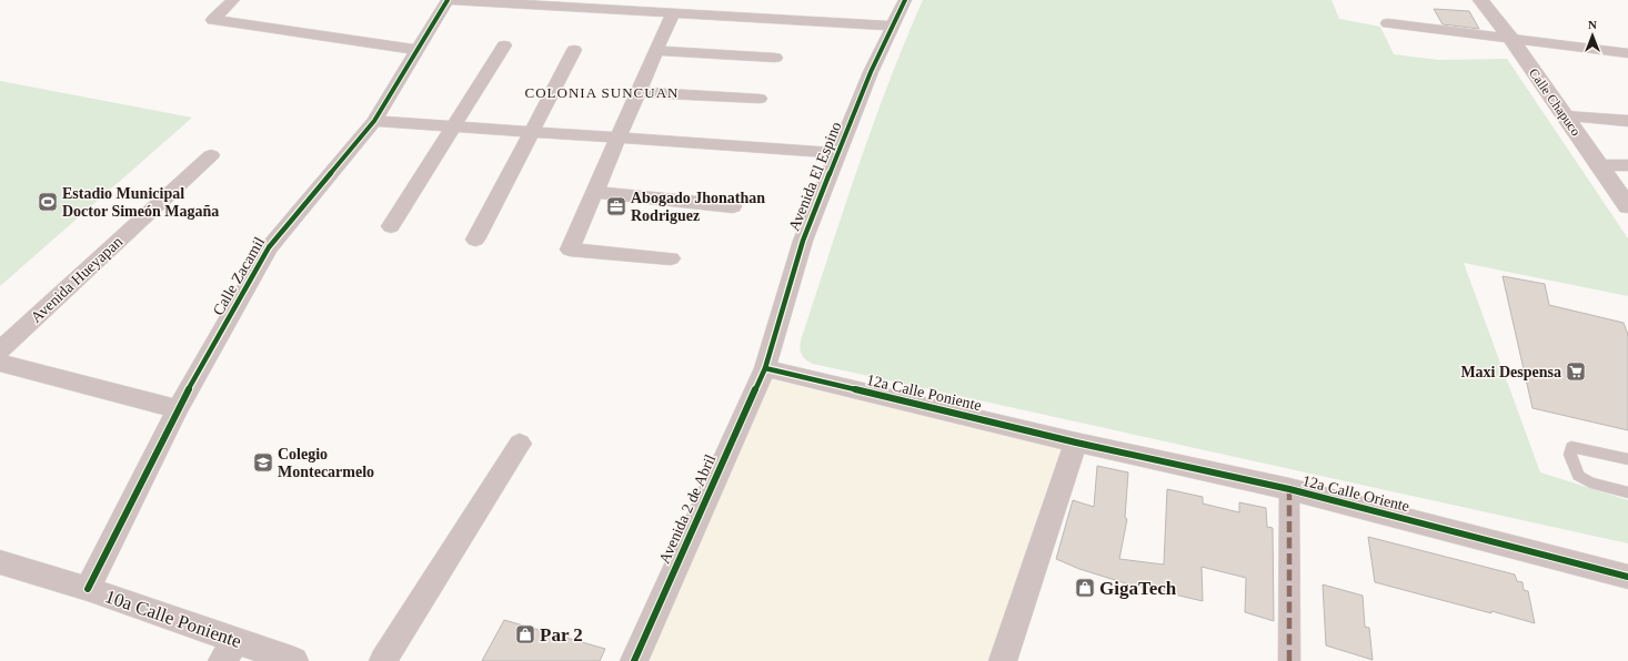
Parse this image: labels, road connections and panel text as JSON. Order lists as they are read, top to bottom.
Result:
{
  "streets": {
    "street": [
      "Calle Chapuco",
      "Avenida El Espino",
      "Calle Zacamil",
      "Avenida Hueyapan",
      "12a Calle Poniente",
      "12a Calle Oriente",
      "Avenida 2 de Abril",
      "10a Calle Poniente"
    ]
  },
  "crossings": [
    ["Avenida El Espino", "12a Calle Poniente"],
    ["Avenida El Espino", "Avenida 2 de Abril"],
    ["Calle Zacamil", "10a Calle Poniente"],
    ["12a Calle Poniente", "12a Calle Oriente"],
    ["12a Calle Poniente", "Avenida 2 de Abril"]
  ],
  "districts": ["COLONIA SUNCUAN"],
  "places": {
    "sports": ["Estadio Municipal Doctor Simeón Magaña"],
    "office": ["Abogado Jhonathan Rodriguez"],
    "supermarket": ["Maxi Despensa"],
    "school or university": ["Colegio Montecarmelo"],
    "shop": ["GigaTech", "Par 2"]
  },
  "north": "top"
}
